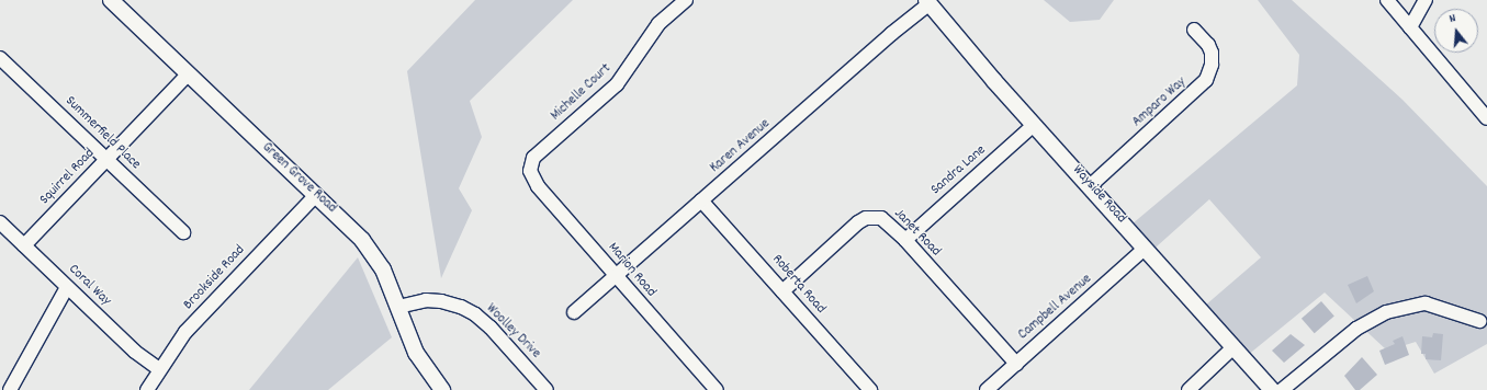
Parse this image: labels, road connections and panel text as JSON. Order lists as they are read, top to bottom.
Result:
{
  "streets": {
    "street": [
      "Michelle Court",
      "Amparo Way",
      "Summerfield Place",
      "Karen Avenue",
      "Sandra Lane",
      "Squirrel Road",
      "Green Grove Road",
      "Wayside Road",
      "Janet Road",
      "Marion Road",
      "Brookside Road",
      "Roberta Road",
      "Coral Way",
      "Campbell Avenue",
      "Woolley Drive"
    ]
  },
  "crossings": [
    ["Michelle Court", "Marion Road"],
    ["Amparo Way", "Wayside Road"],
    ["Summerfield Place", "Squirrel Road"],
    ["Karen Avenue", "Wayside Road"],
    ["Karen Avenue", "Marion Road"],
    ["Karen Avenue", "Roberta Road"],
    ["Sandra Lane", "Wayside Road"],
    ["Sandra Lane", "Janet Road"],
    ["Squirrel Road", "Green Grove Road"],
    ["Squirrel Road", "Coral Way"],
    ["Green Grove Road", "Brookside Road"],
    ["Green Grove Road", "Woolley Drive"],
    ["Wayside Road", "Campbell Avenue"],
    ["Janet Road", "Roberta Road"],
    ["Janet Road", "Campbell Avenue"],
    ["Brookside Road", "Coral Way"]
  ],
  "north": "top"
}
